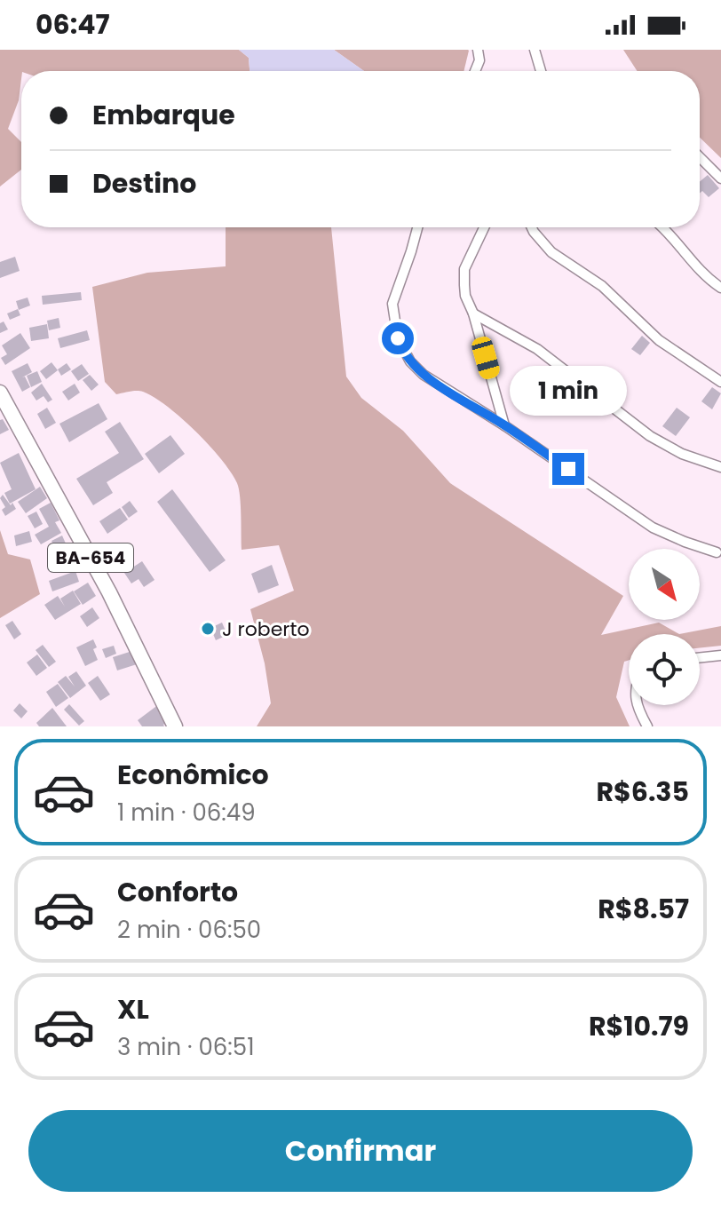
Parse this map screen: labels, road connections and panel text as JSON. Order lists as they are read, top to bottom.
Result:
{
  "streets": {
    "main road": ["BA-654"]
  },
  "places": ["J roberto"],
  "north": "bottom right",
  "page": {
    "status": "06:47",
    "banner": ["Embarque", "Destino"],
    "bubble": "1 min",
    "list": [
      {
        "name": "Econômico",
        "note": "1 min · 06:49",
        "value": "R$6.35"
      },
      {
        "name": "Conforto",
        "note": "2 min · 06:50",
        "value": "R$8.57"
      },
      {
        "name": "XL",
        "note": "3 min · 06:51",
        "value": "R$10.79"
      }
    ],
    "buttons": "Confirmar"
  }
}
